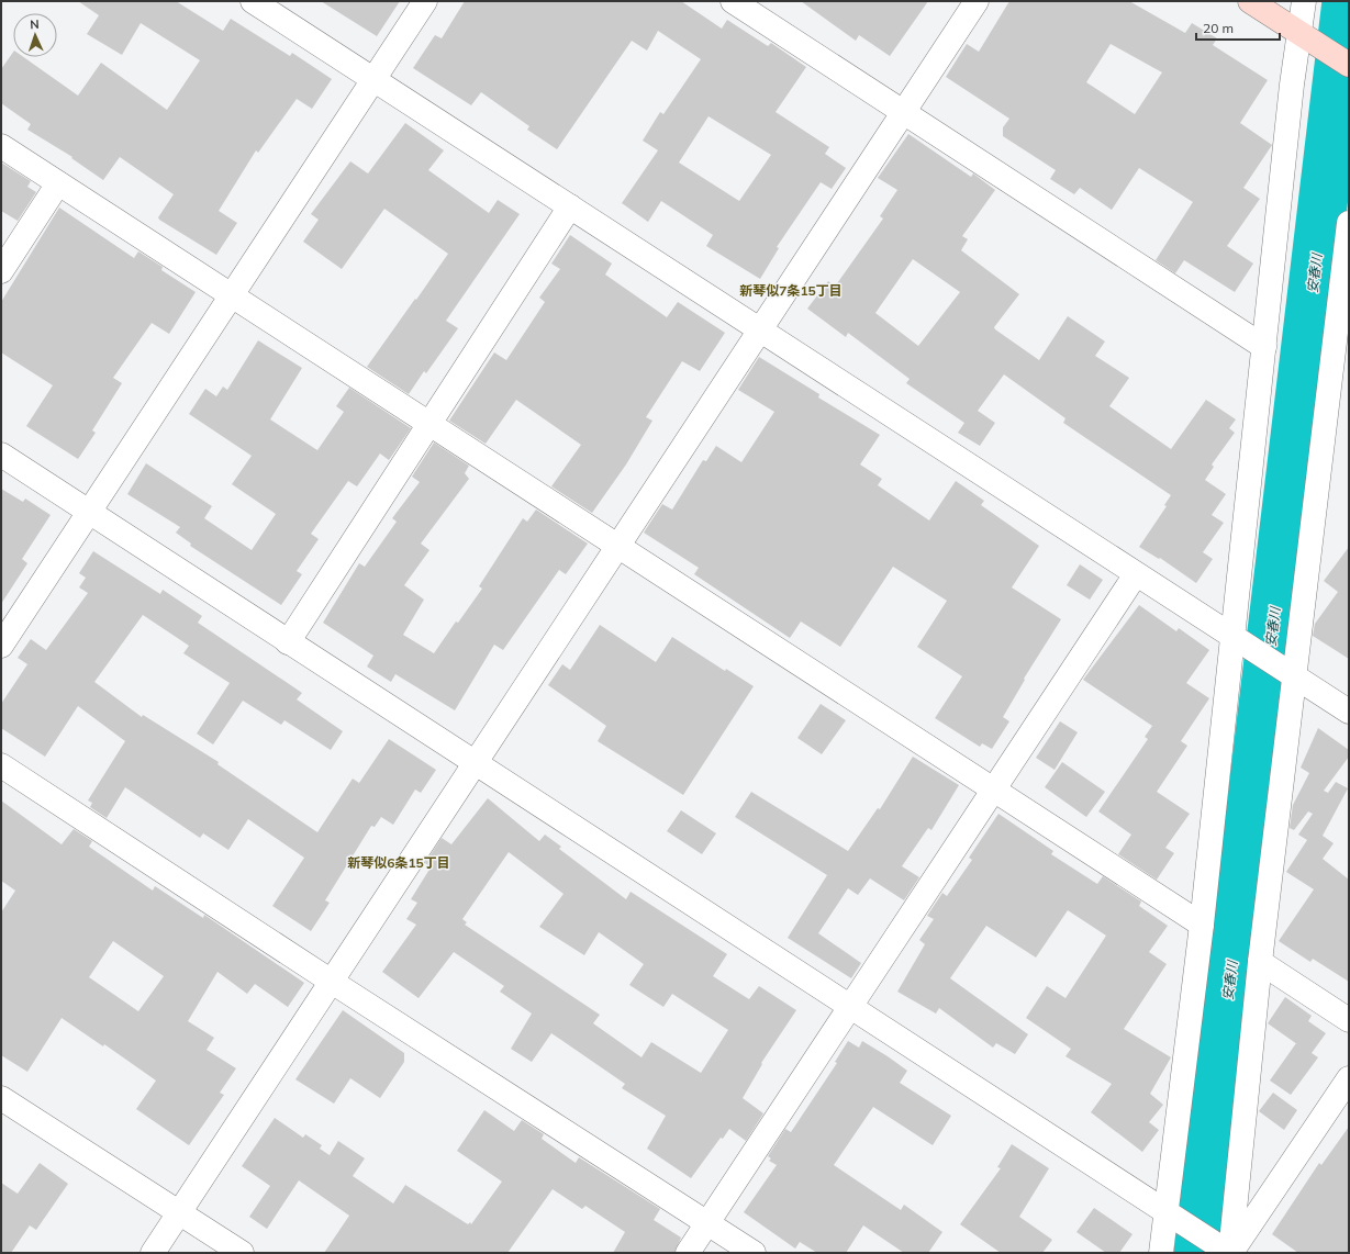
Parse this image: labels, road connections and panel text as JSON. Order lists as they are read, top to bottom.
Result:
{
  "districts": ["新琴似7条15丁目", "新琴似6条15丁目"],
  "water": ["安春川"],
  "scale_bar": "20 m",
  "north": "top"
}
